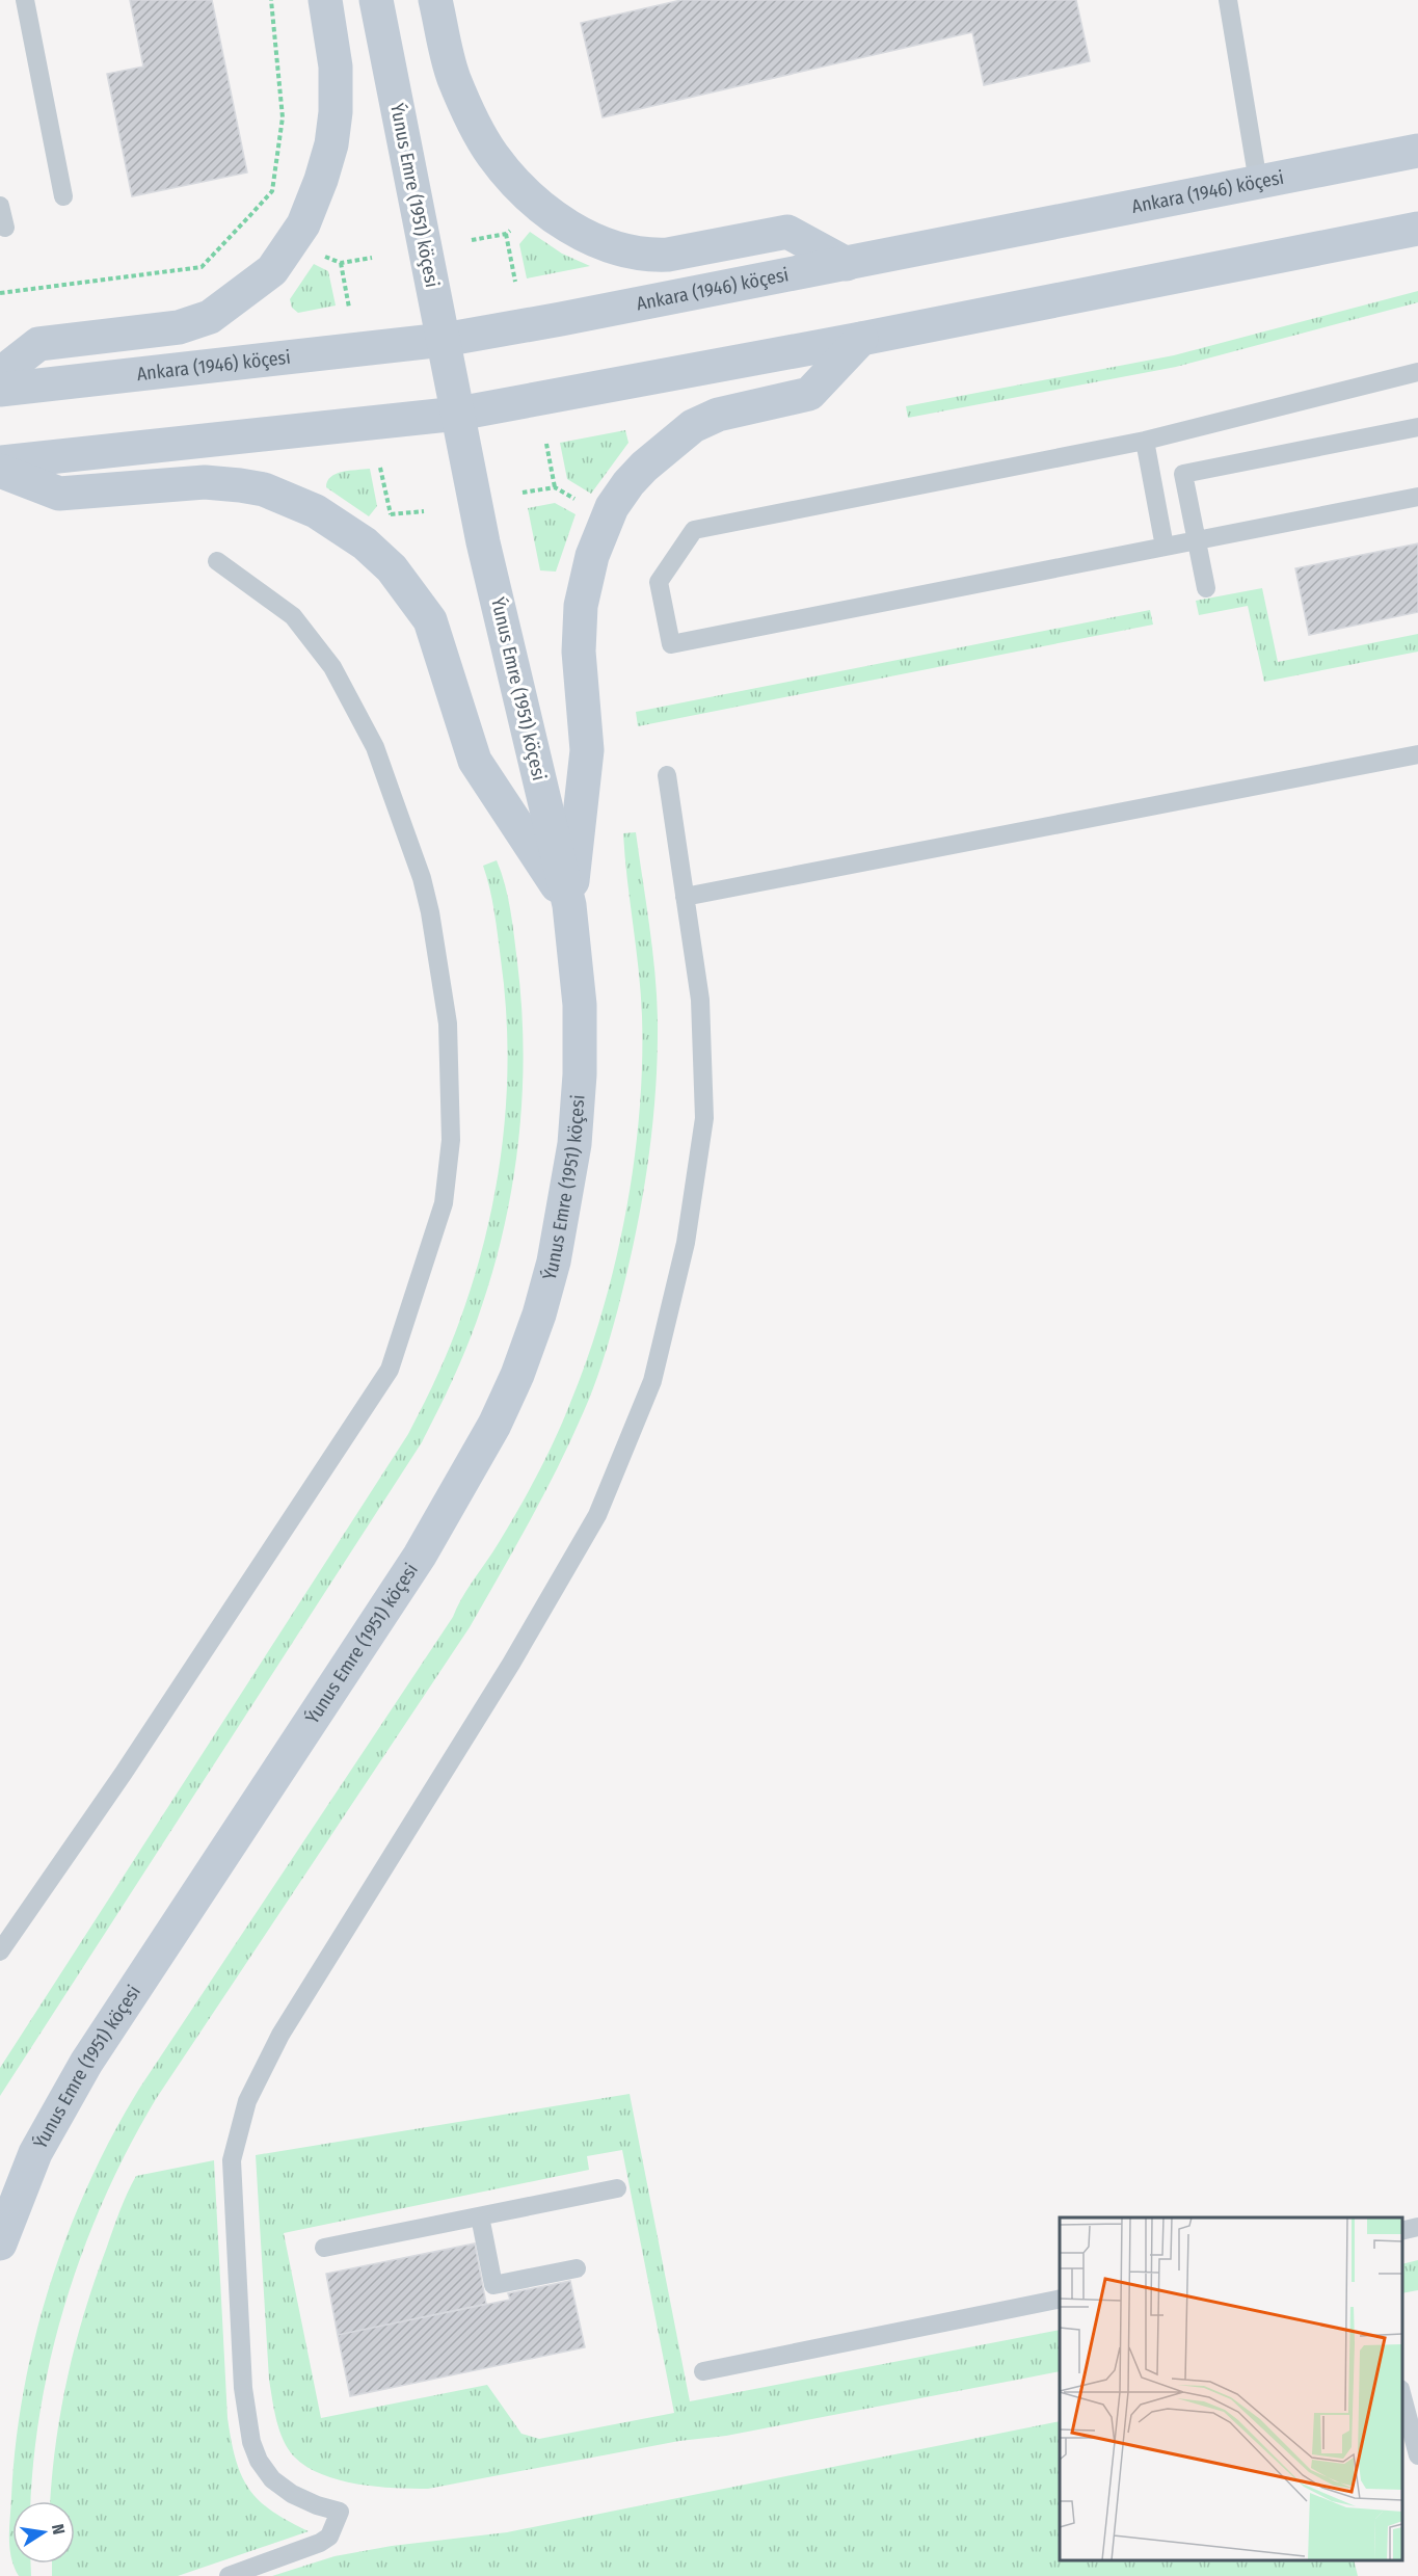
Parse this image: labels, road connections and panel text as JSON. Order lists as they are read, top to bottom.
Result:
{
  "streets": {
    "main road": ["Ankara (1946) köçesi", "Ýunus Emre (1951) köçesi"]
  },
  "crossings": [
    ["Ankara (1946) köçesi", "Ýunus Emre (1951) köçesi"]
  ],
  "north": "right"
}
